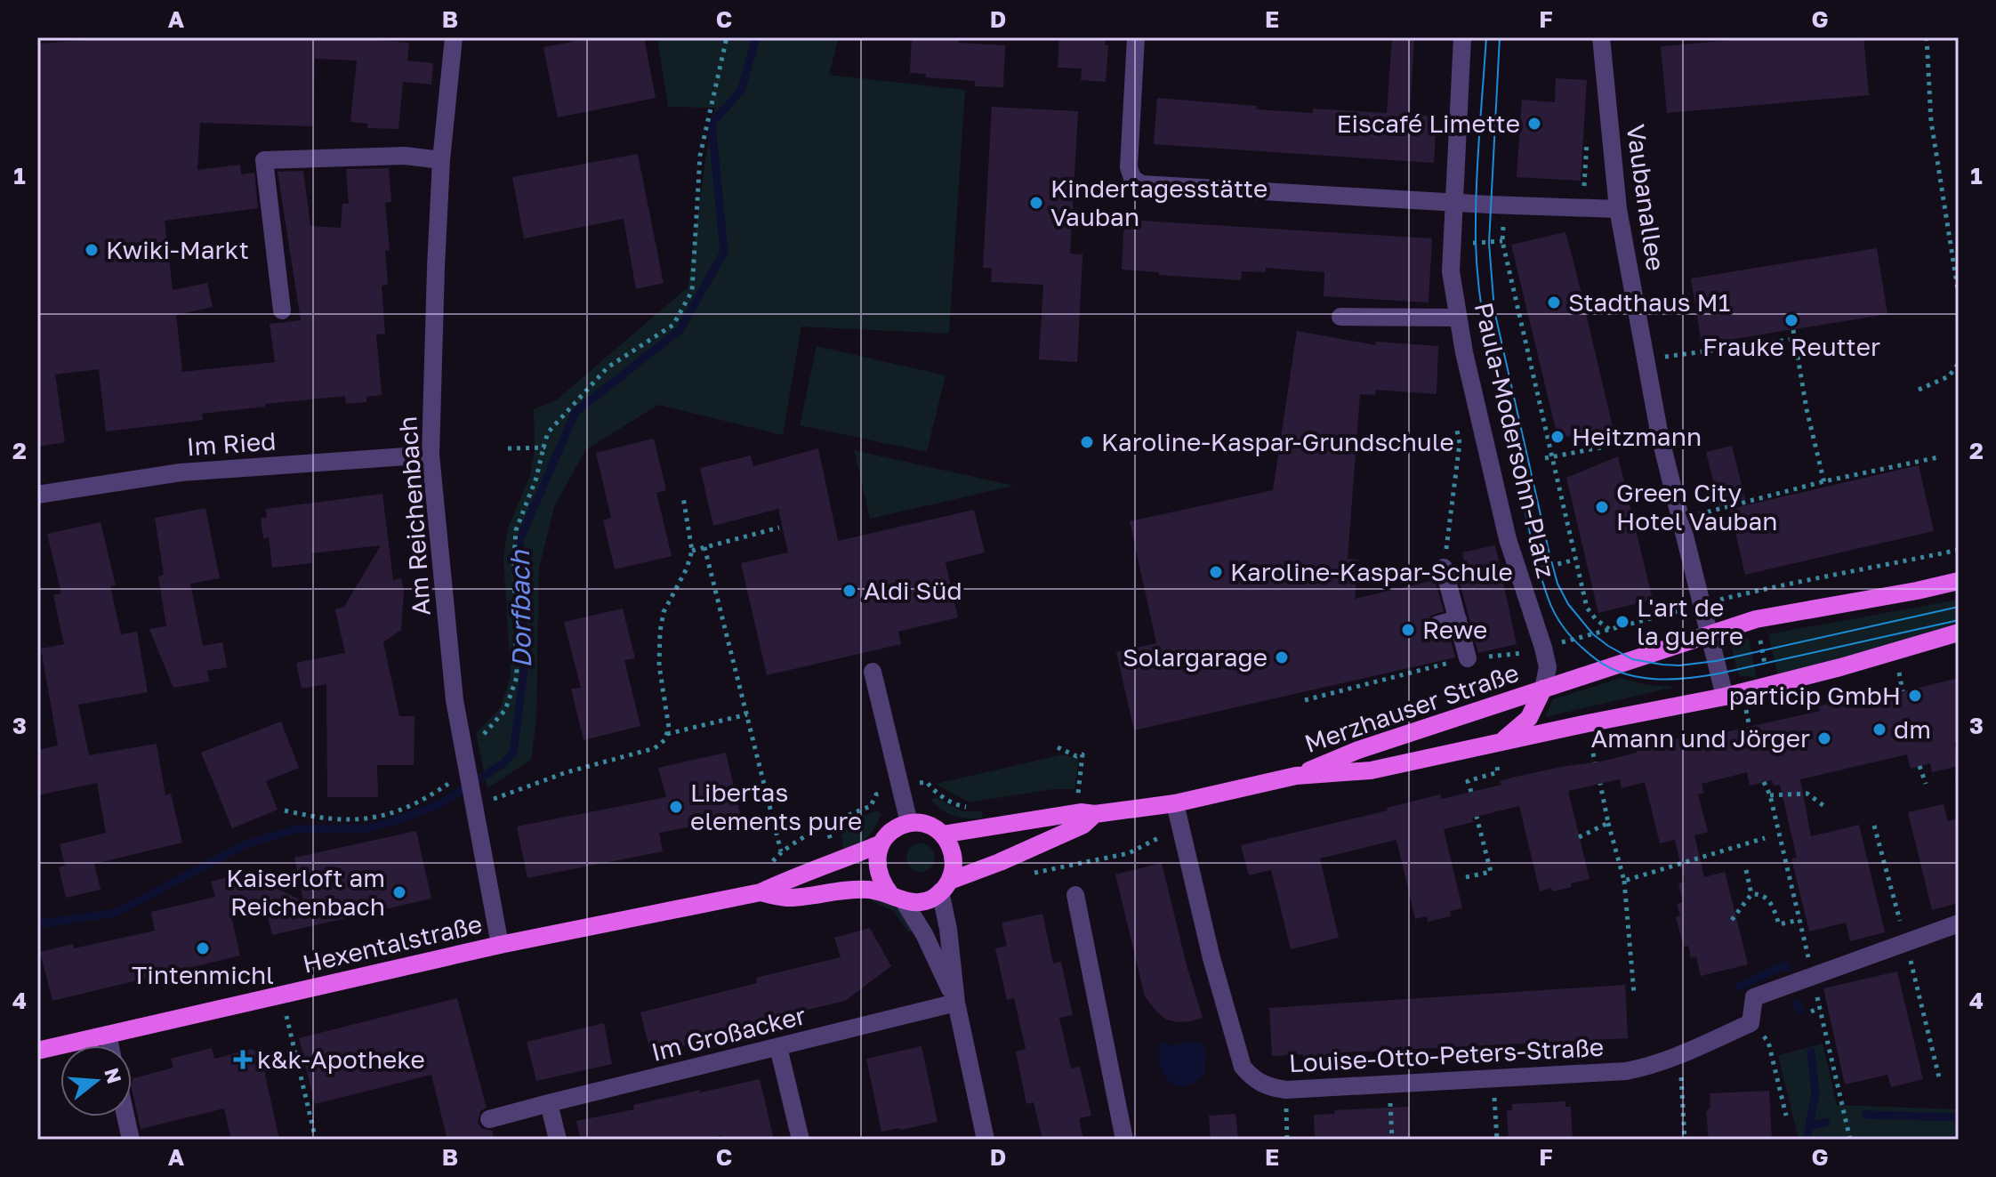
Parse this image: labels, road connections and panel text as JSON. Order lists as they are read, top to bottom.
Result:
{
  "streets": {
    "main road": ["Merzhauser Straße", "Hexentalstraße"],
    "street": [
      "Vaubanallee",
      "Paula-Modersohn-Platz",
      "Im Ried",
      "Am Reichenbach",
      "Im Großacker",
      "Louise-Otto-Peters-Straße"
    ]
  },
  "crossings": [
    ["Vaubanallee", "Merzhauser Straße"],
    ["Paula-Modersohn-Platz", "Merzhauser Straße"],
    ["Im Ried", "Am Reichenbach"],
    ["Am Reichenbach", "Hexentalstraße"],
    ["Merzhauser Straße", "Hexentalstraße"],
    ["Merzhauser Straße", "Louise-Otto-Peters-Straße"]
  ],
  "water": ["Dorfbach"],
  "places": {
    "other": [
      "Eiscafé Limette",
      "Kindertagesstätte Vauban",
      "Kwiki-Markt",
      "Stadthaus M1",
      "Frauke Reutter",
      "Heitzmann",
      "Karoline-Kaspar-Grundschule",
      "Green City Hotel Vauban",
      "Karoline-Kaspar-Schule",
      "Aldi Süd",
      "L'art de la guerre",
      "Rewe",
      "Solargarage",
      "particip GmbH",
      "dm",
      "Amann und Jörger",
      "Libertas elements pure",
      "Kaiserloft am Reichenbach",
      "Tintenmichl"
    ],
    "health": ["k&k-Apotheke"]
  },
  "north": "right",
  "grid": {
    "columns": [
      "A",
      "B",
      "C",
      "D",
      "E",
      "F",
      "G"
    ],
    "rows": [
      "1",
      "2",
      "3",
      "4"
    ]
  }
}
